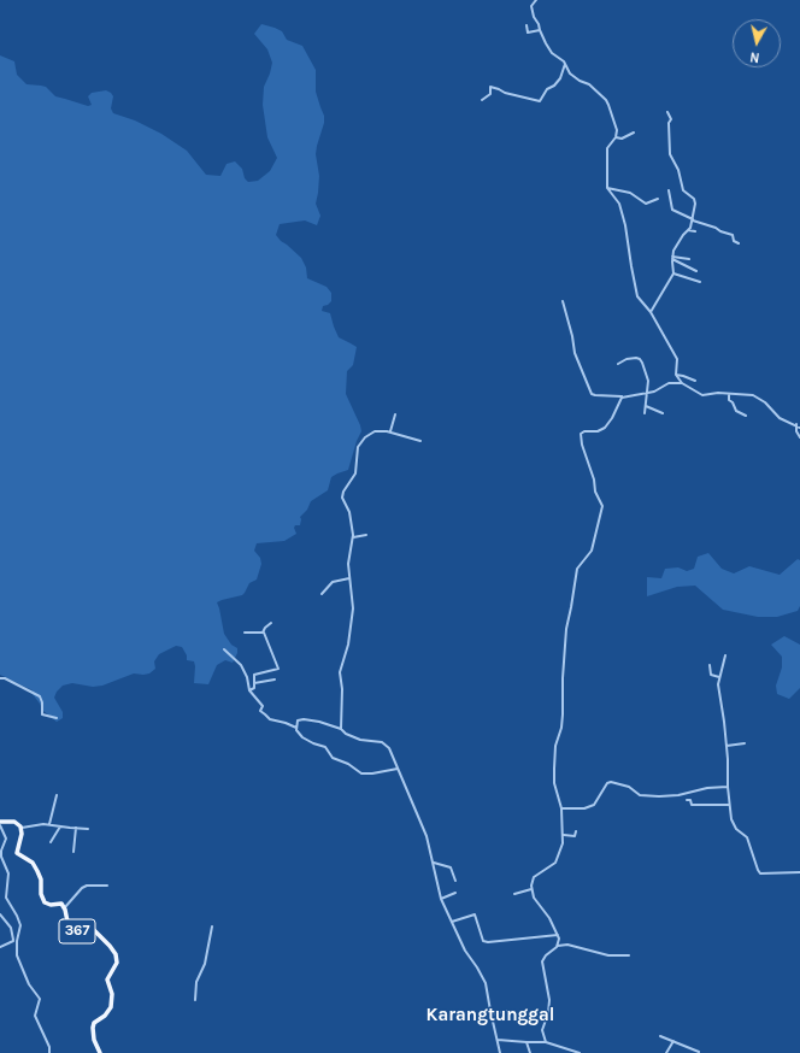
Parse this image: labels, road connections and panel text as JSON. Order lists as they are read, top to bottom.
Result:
{
  "streets": {
    "main road": ["367"]
  },
  "districts": ["Karangtunggal"],
  "north": "bottom"
}
